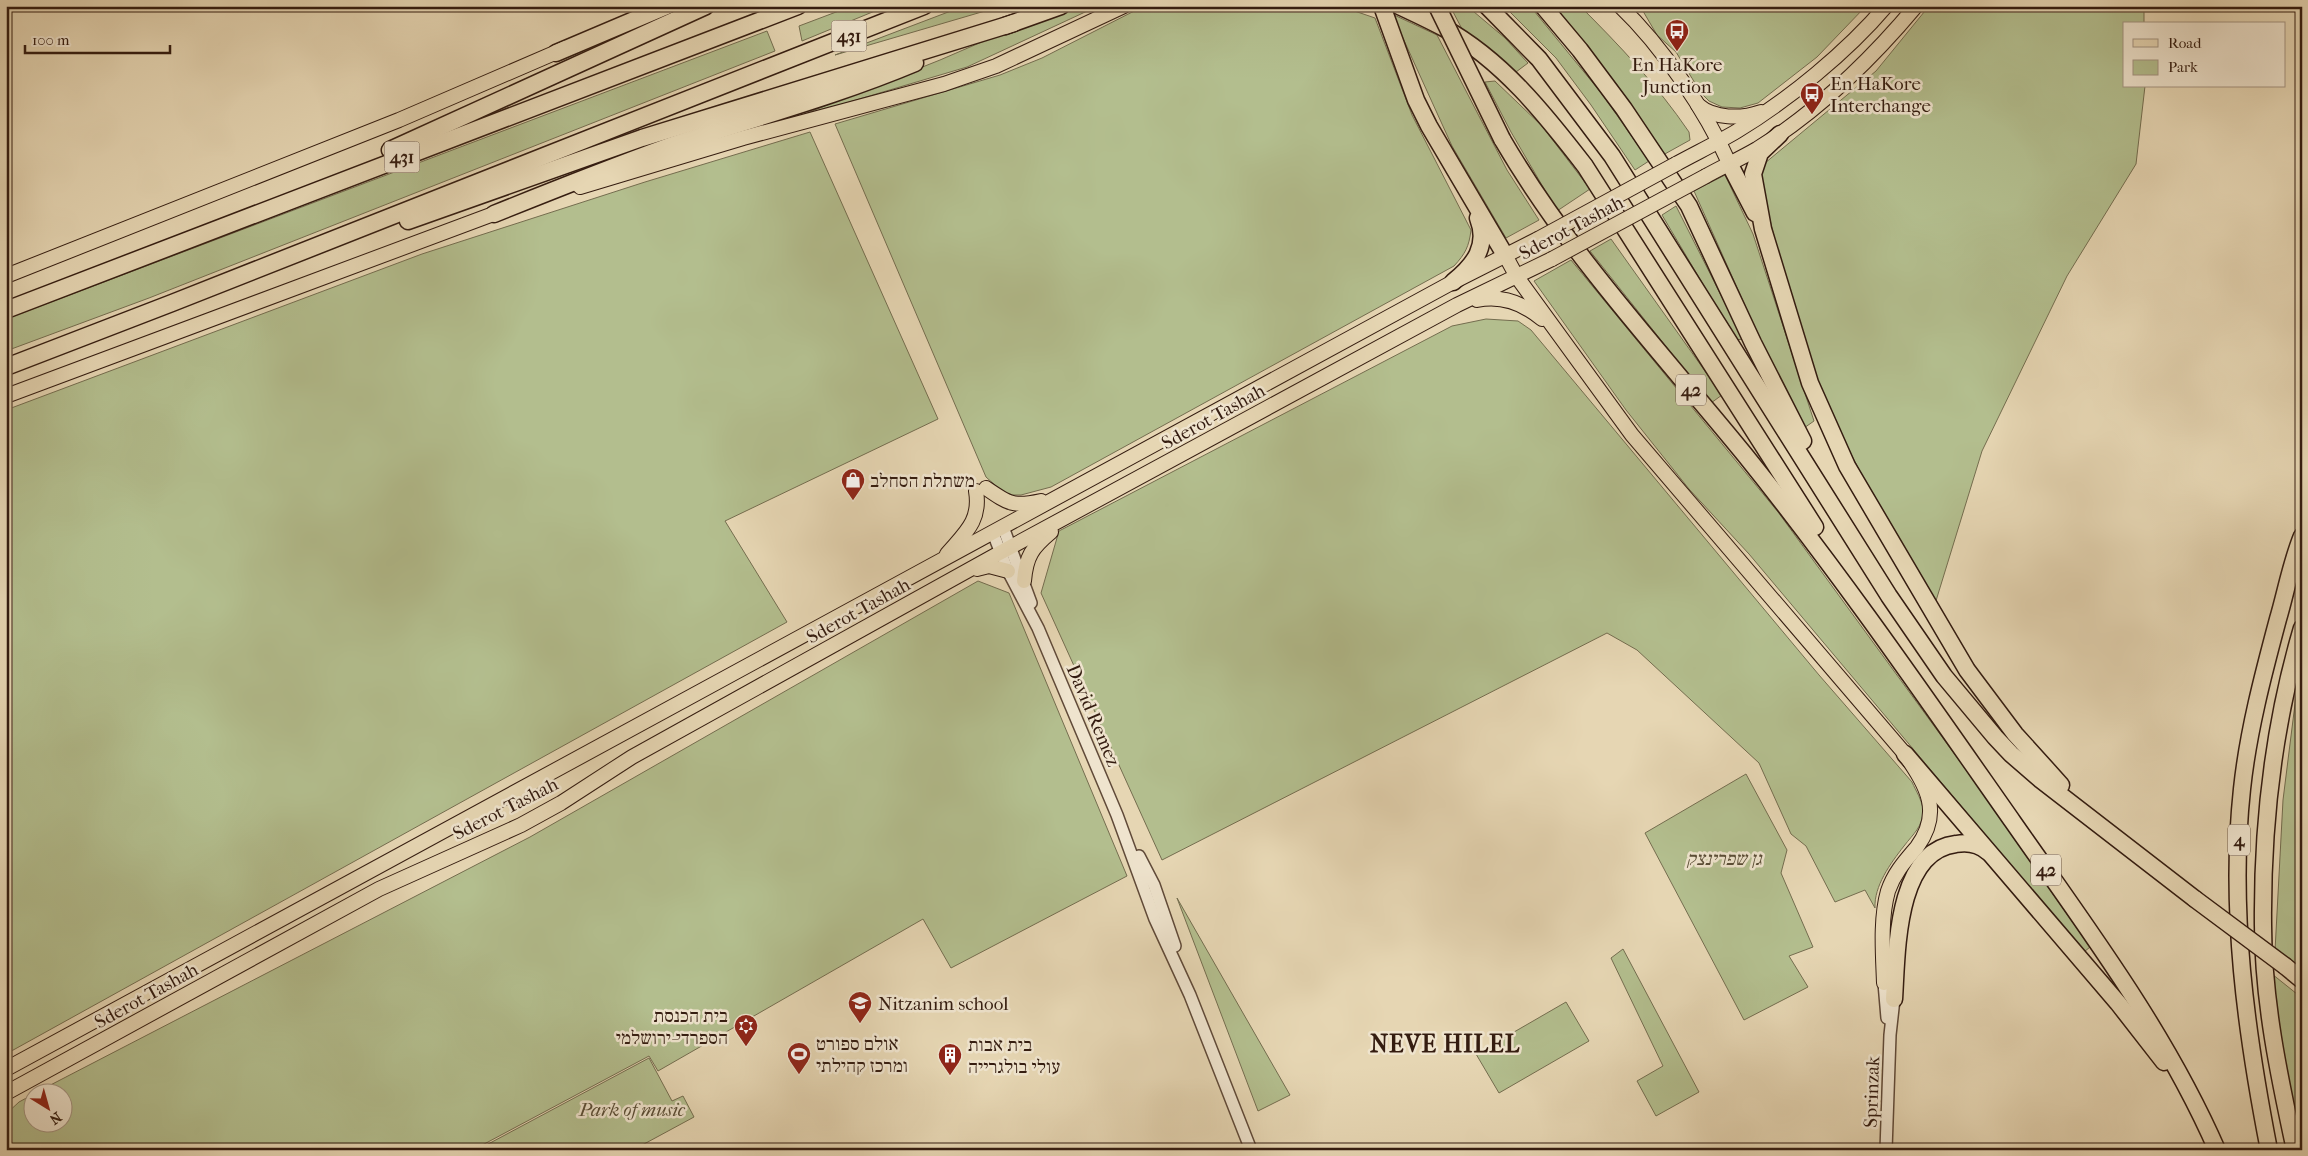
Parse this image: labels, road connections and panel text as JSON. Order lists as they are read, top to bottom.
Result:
{
  "streets": {
    "highway": ["431", "42", "4"],
    "main road": ["Sderot Tashah"],
    "street": ["David Remez", "Sprinzak"]
  },
  "crossings": [
    ["Sderot Tashah", "David Remez"]
  ],
  "districts": ["NEVE HILEL"],
  "parks": ["גן שפרינצק", "Park of music"],
  "places": {
    "bus stop": ["En HaKore Junction", "En HaKore Interchange"],
    "shop": ["משתלת הסחלב"],
    "school or university": ["Nitzanim school"],
    "synagogue": ["בית הכנסת הספרדי-ירושלמי"],
    "sports": ["אולם ספורט ומרכז קהילתי"],
    "building": ["בית אבות עולי בולגרייה"]
  },
  "legend": ["Road", "Park"],
  "scale_bar": "100 m",
  "north": "bottom right"
}
